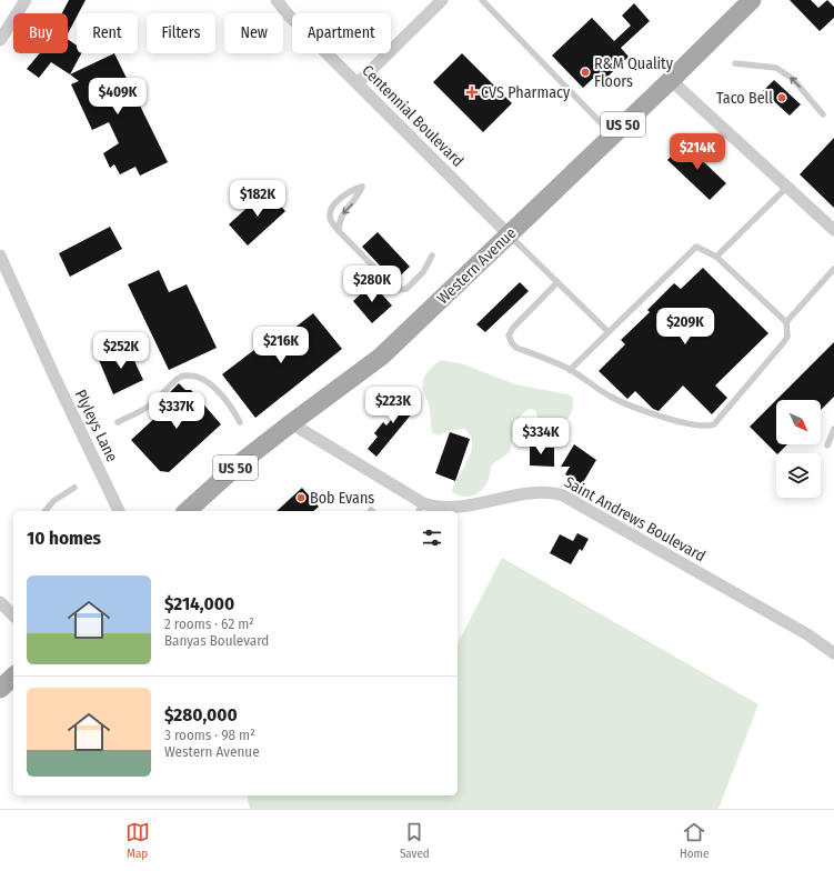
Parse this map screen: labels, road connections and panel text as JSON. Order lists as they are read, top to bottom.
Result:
{
  "streets": {
    "main road": ["US 50", "Western Avenue"],
    "street": ["Centennial Boulevard", "Plyleys Lane", "Saint Andrews Boulevard"]
  },
  "crossings": [
    ["Centennial Boulevard", "Western Avenue"],
    ["Western Avenue", "Saint Andrews Boulevard"]
  ],
  "places": {
    "other": ["R&M Quality Floors", "Taco Bell", "Bob Evans"],
    "health": ["CVS Pharmacy"]
  },
  "north": "bottom right",
  "page": {
    "chip": [
      "Buy",
      "Rent",
      "Filters",
      "New",
      "Apartment"
    ],
    "price": [
      "$409K",
      "$214K",
      "$182K",
      "$280K",
      "$209K",
      "$216K",
      "$252K",
      "$223K",
      "$337K",
      "$334K"
    ],
    "heading": "10 homes",
    "list": [
      {
        "name": "$214,000",
        "note": "2 rooms · 62 m² · Banyas Boulevard"
      },
      {
        "name": "$280,000",
        "note": "3 rooms · 98 m² · Western Avenue"
      }
    ],
    "tabs": ["Map", "Saved", "Home"]
  }
}
